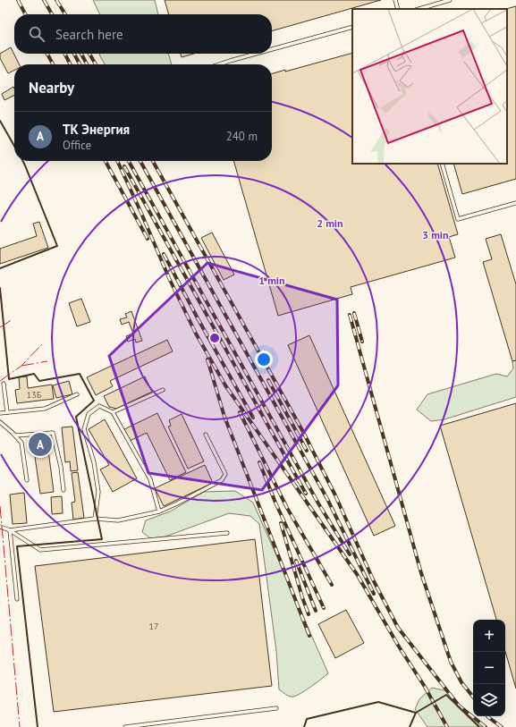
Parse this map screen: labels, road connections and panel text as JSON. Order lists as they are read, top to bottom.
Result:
{
  "house_numbers": ["13Б", "17"],
  "page": {
    "search": "Search here",
    "heading": "Nearby",
    "list": [
      {
        "mark": "A",
        "name": "ТК Энергия",
        "note": "Office",
        "value": "240 m"
      }
    ],
    "pins": "A",
    "map_buttons": ["+", "−"]
  },
  "rings": ["2 min", "3 min", "1 min"]
}
